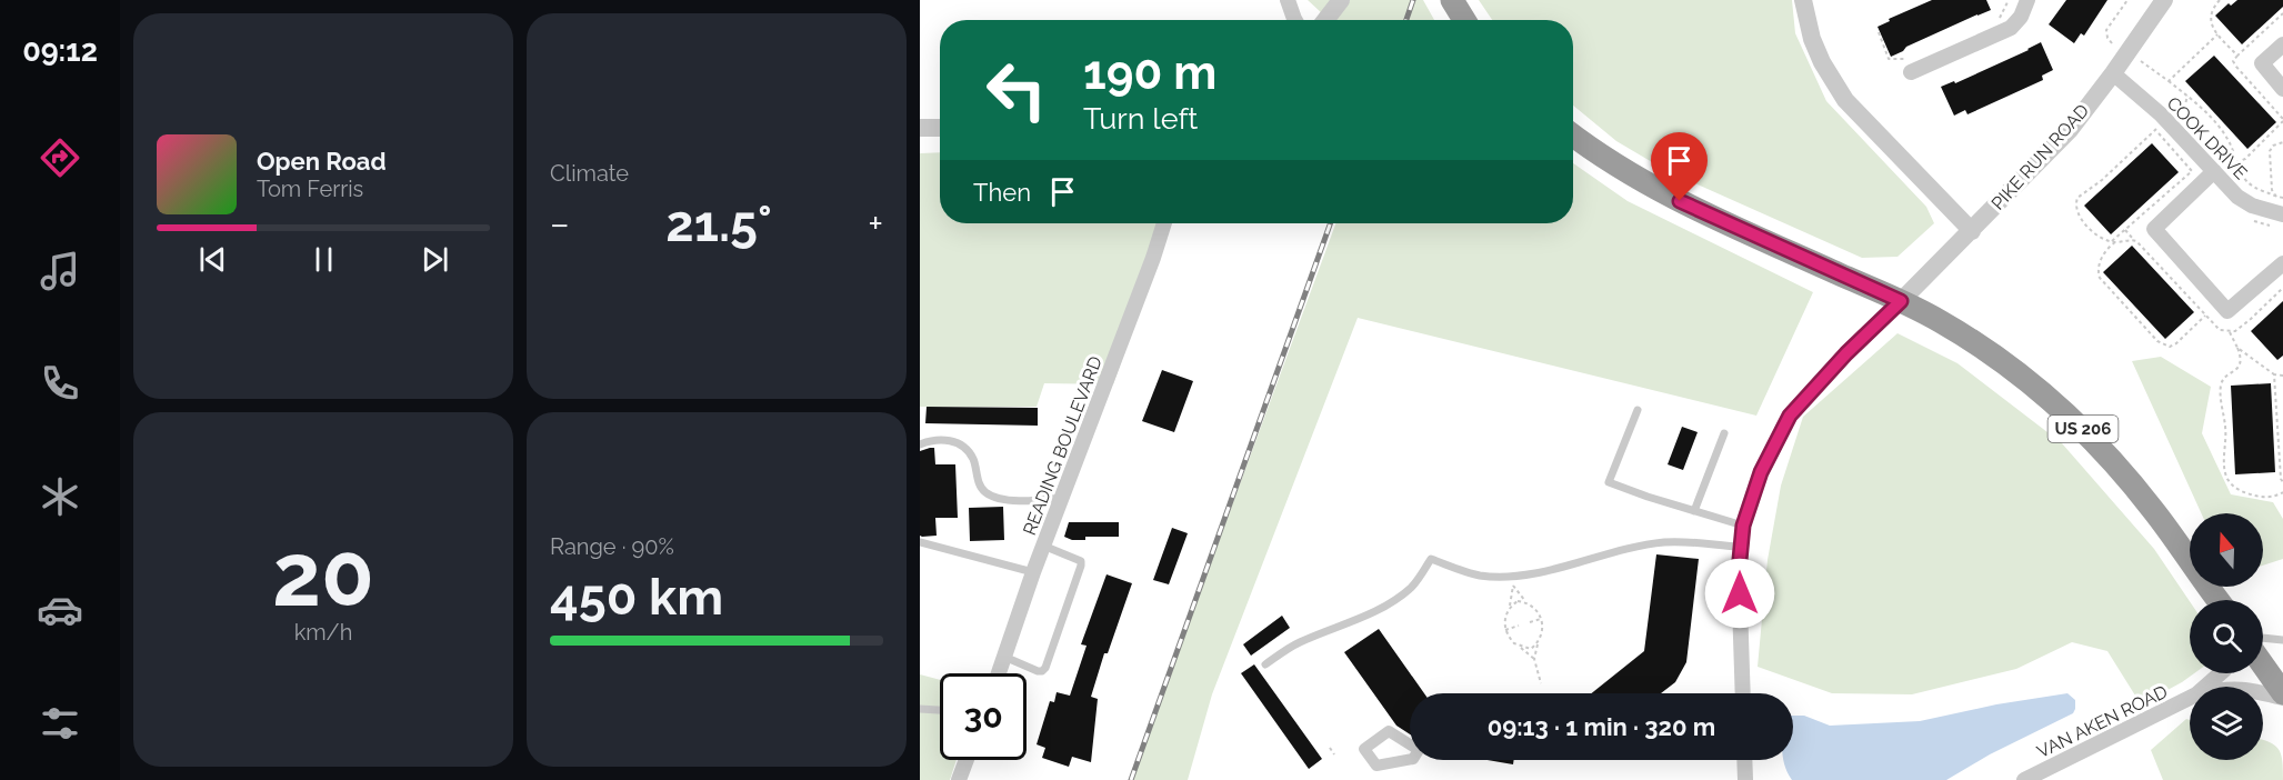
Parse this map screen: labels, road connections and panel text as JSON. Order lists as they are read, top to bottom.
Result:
{
  "streets": {
    "highway": ["US 206"],
    "street": [
      "COOK DRIVE",
      "PIKE RUN ROAD",
      "READING BOULEVARD",
      "VAN AKEN ROAD"
    ]
  },
  "crossings": [
    ["COOK DRIVE", "PIKE RUN ROAD"],
    ["PIKE RUN ROAD", "US 206"]
  ],
  "north": "top",
  "page": {
    "tabs": "09:12",
    "tile": [
      "Climate",
      ["20", "km/h"],
      ["Range · 90%", "450 km"]
    ],
    "turn": ["190 m", "Turn left"],
    "song": ["Open Road", "Tom Ferris"],
    "then": "Then",
    "heat": ["−", "21.5°", "+"],
    "limit": "30",
    "trip": "09:13 · 1 min · 320 m"
  }
}
